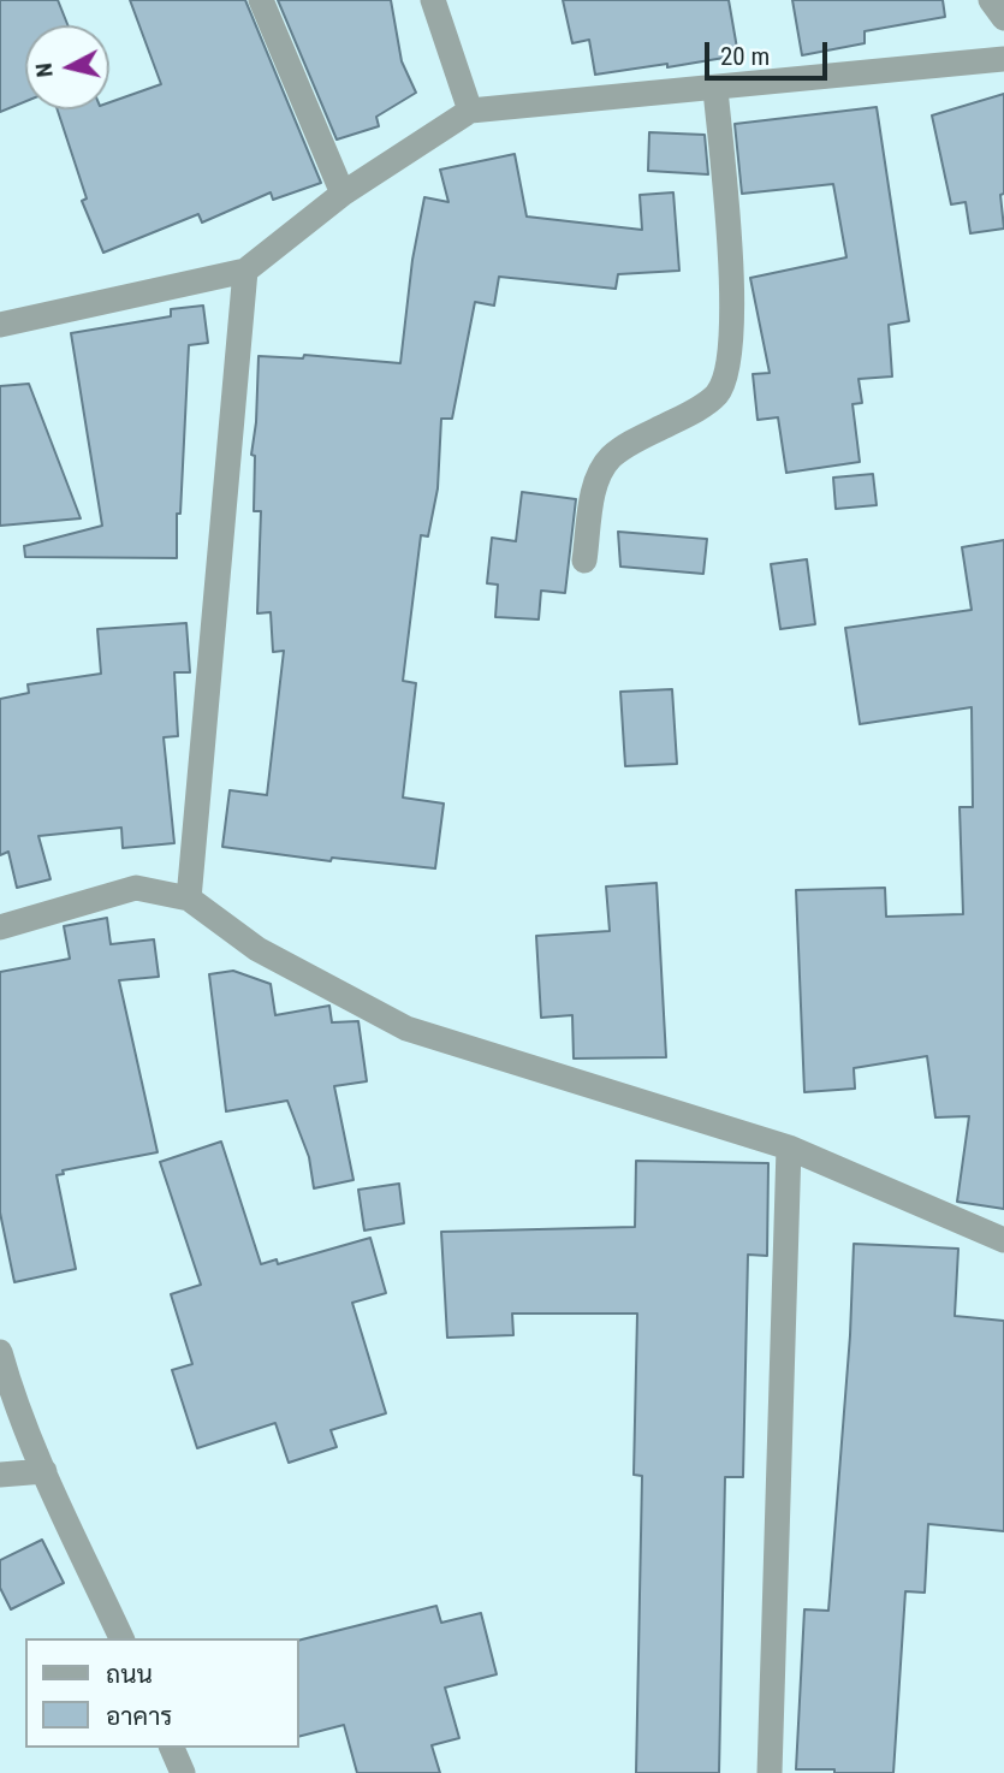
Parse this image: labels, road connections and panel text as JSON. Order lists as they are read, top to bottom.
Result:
{
  "legend": ["ถนน", "อาคาร"],
  "scale_bar": "20 m",
  "north": "left"
}
